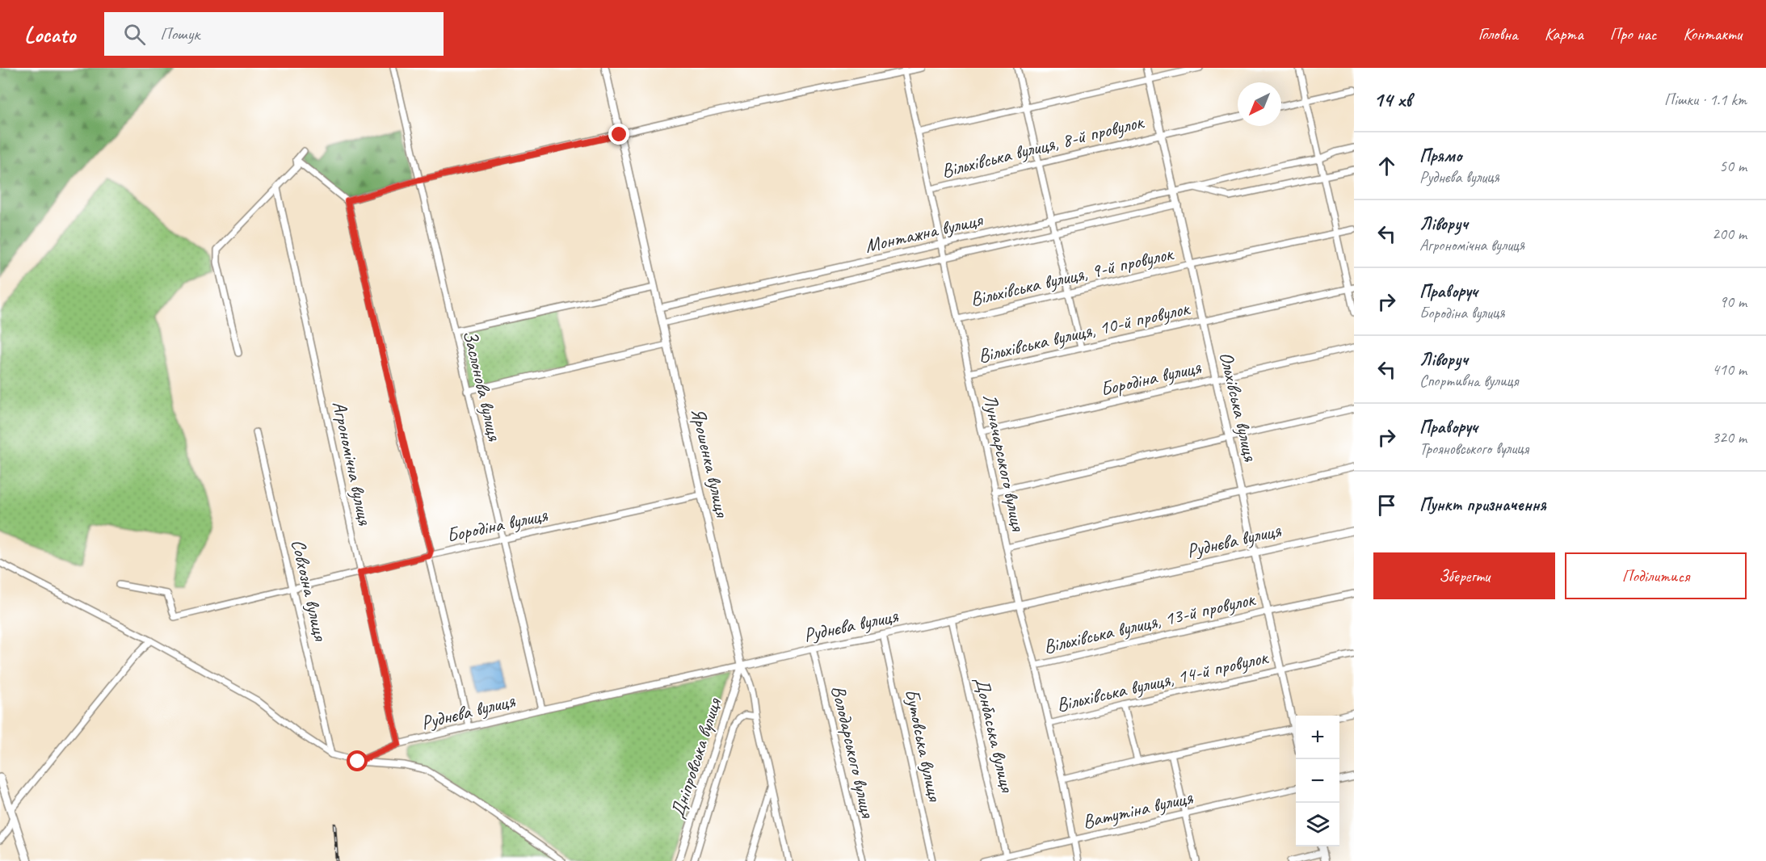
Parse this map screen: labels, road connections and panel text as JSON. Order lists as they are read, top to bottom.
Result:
{
  "streets": {
    "street": [
      "Вільхівська вулиця, 8-й провулок",
      "Монтажна вулиця",
      "Вільхівська вулиця, 9-й провулок",
      "Вільхівська вулиця, 10-й провулок",
      "Бородіна вулиця",
      "Заслонова вулиця",
      "Ольхівська вулиця",
      "Ярошенка вулиця",
      "Луначарського вулиця",
      "Агрономічна вулиця",
      "Руднєва вулиця",
      "Совхозна вулиця",
      "Вільхівська вулиця, 13-й провулок",
      "Вільхівська вулиця, 14-й провулок",
      "Донбаська вулиця",
      "Бутовська вулиця",
      "Володарського вулиця",
      "Дніпровська вулиця",
      "Ватутіна вулиця"
    ]
  },
  "crossings": [
    ["Вільхівська вулиця, 8-й провулок", "Ольхівська вулиця"],
    ["Вільхівська вулиця, 8-й провулок", "Луначарського вулиця"],
    ["Монтажна вулиця", "Ольхівська вулиця"],
    ["Монтажна вулиця", "Ярошенка вулиця"],
    ["Монтажна вулиця", "Луначарського вулиця"],
    ["Вільхівська вулиця, 9-й провулок", "Ольхівська вулиця"],
    ["Вільхівська вулиця, 9-й провулок", "Луначарського вулиця"],
    ["Вільхівська вулиця, 10-й провулок", "Ольхівська вулиця"],
    ["Вільхівська вулиця, 10-й провулок", "Луначарського вулиця"],
    ["Бородіна вулиця", "Заслонова вулиця"],
    ["Бородіна вулиця", "Ольхівська вулиця"],
    ["Бородіна вулиця", "Ярошенка вулиця"],
    ["Бородіна вулиця", "Луначарського вулиця"],
    ["Бородіна вулиця", "Агрономічна вулиця"],
    ["Бородіна вулиця", "Совхозна вулиця"],
    ["Заслонова вулиця", "Руднєва вулиця"],
    ["Ольхівська вулиця", "Руднєва вулиця"],
    ["Ольхівська вулиця", "Вільхівська вулиця, 13-й провулок"],
    ["Ольхівська вулиця", "Вільхівська вулиця, 14-й провулок"],
    ["Ярошенка вулиця", "Руднєва вулиця"],
    ["Ярошенка вулиця", "Дніпровська вулиця"],
    ["Луначарського вулиця", "Руднєва вулиця"],
    ["Луначарського вулиця", "Вільхівська вулиця, 13-й провулок"],
    ["Луначарського вулиця", "Вільхівська вулиця, 14-й провулок"],
    ["Луначарського вулиця", "Ватутіна вулиця"],
    ["Агрономічна вулиця", "Руднєва вулиця"],
    ["Руднєва вулиця", "Донбаська вулиця"],
    ["Руднєва вулиця", "Бутовська вулиця"],
    ["Руднєва вулиця", "Володарського вулиця"],
    ["Руднєва вулиця", "Дніпровська вулиця"],
    ["Донбаська вулиця", "Ватутіна вулиця"]
  ],
  "north": "bottom left",
  "page": {
    "header": "Locato",
    "search": "Пошук",
    "nav": [
      "Головна",
      "Карта",
      "Про нас",
      "Контакти"
    ],
    "heading": ["14 хв", "Пішки · 1.1 km"],
    "list": [
      ["Прямо", "Руднєва вулиця", "50 m"],
      ["Ліворуч", "Агрономічна вулиця", "200 m"],
      ["Праворуч", "Бородіна вулиця", "90 m"],
      ["Ліворуч", "Спортивна вулиця", "410 m"],
      ["Праворуч", "Трояновського вулиця", "320 m"],
      "Пункт призначення"
    ],
    "buttons": ["Зберегти", "Поділитися"],
    "map_buttons": ["+", "−"]
  }
}
